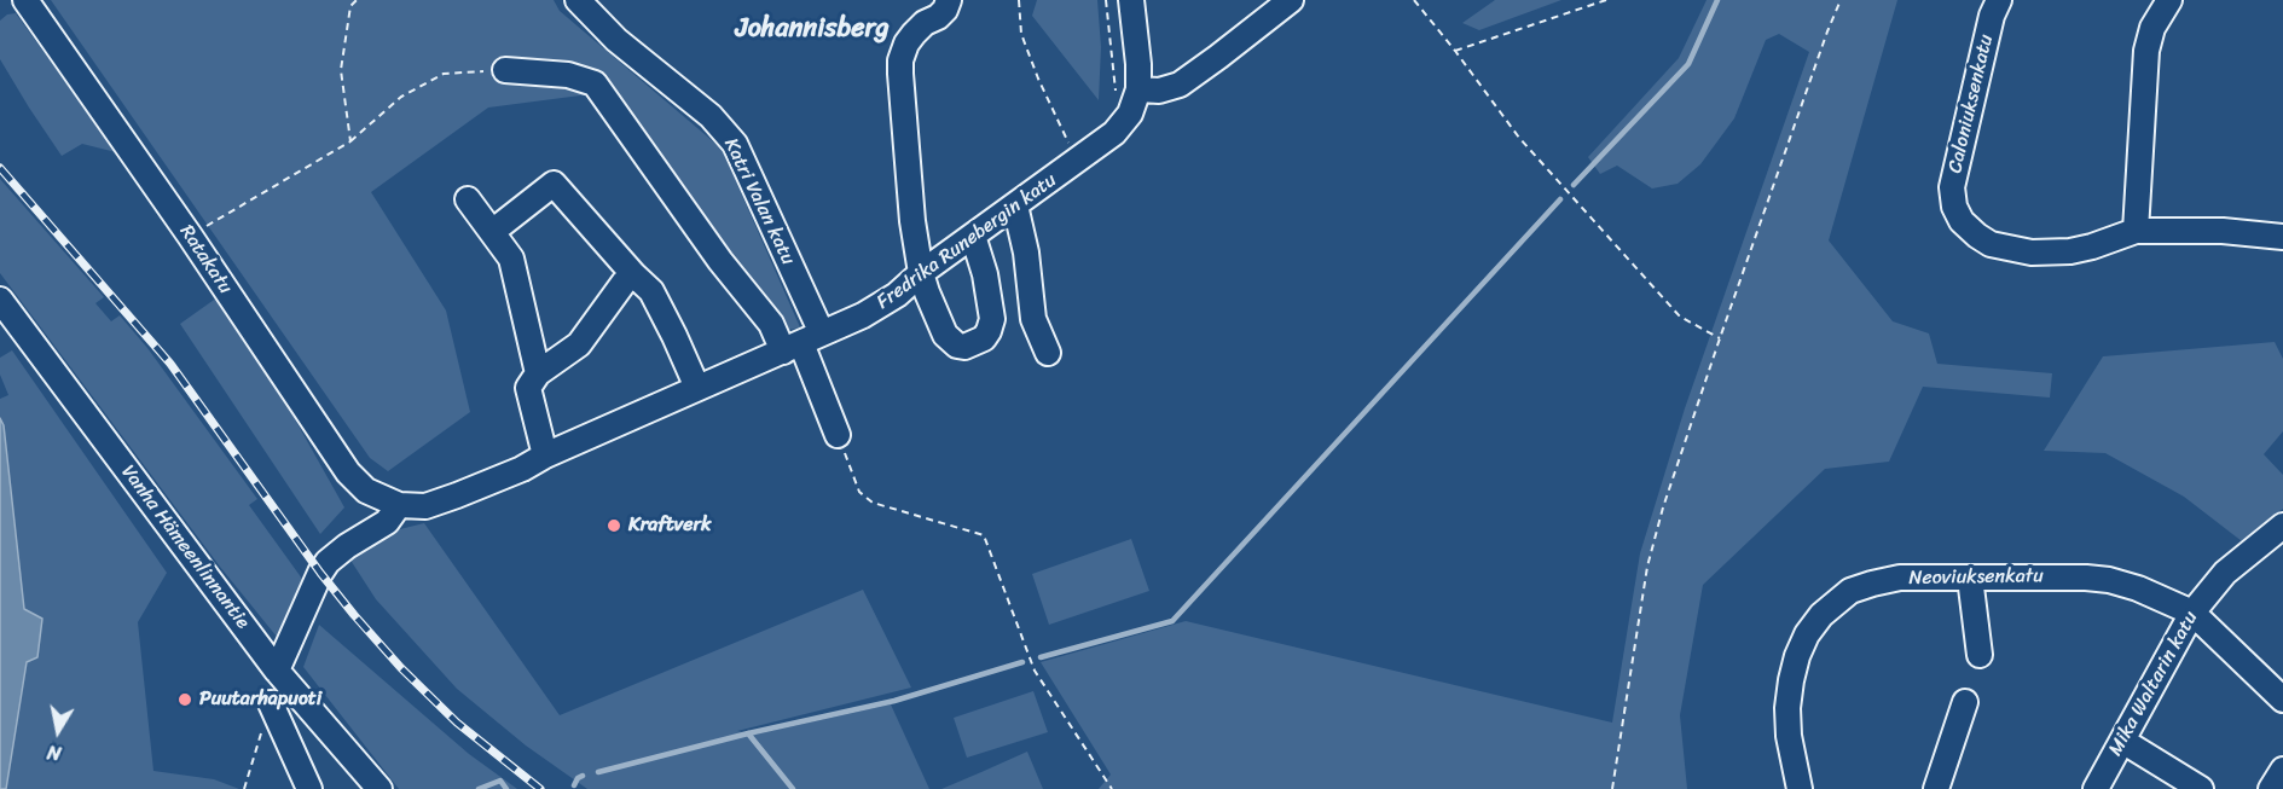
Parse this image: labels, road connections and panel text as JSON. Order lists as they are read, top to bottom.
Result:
{
  "streets": {
    "street": [
      "Caloniuksenkatu",
      "Katri Valan katu",
      "Fredrika Runebergin katu",
      "Ratakatu",
      "Vanha Hämeenlinnantie",
      "Neoviuksenkatu",
      "Mika Waltarin katu"
    ]
  },
  "crossings": [
    ["Katri Valan katu", "Fredrika Runebergin katu"],
    ["Fredrika Runebergin katu", "Ratakatu"],
    ["Neoviuksenkatu", "Mika Waltarin katu"]
  ],
  "districts": ["Johannisberg"],
  "places": ["Kraftverk", "Puutarhapuoti"],
  "north": "bottom"
}
